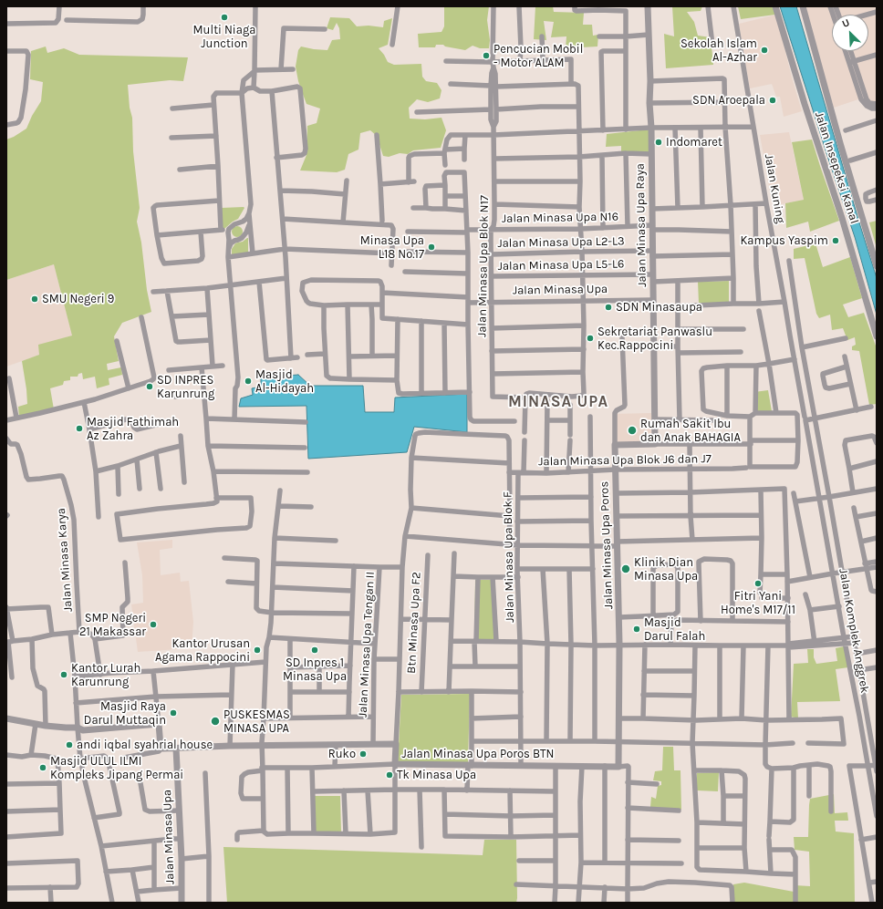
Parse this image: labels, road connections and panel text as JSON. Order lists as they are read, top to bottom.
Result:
{
  "streets": {
    "street": [
      "Jalan Insepeksi Kanal",
      "Jalan Kuning",
      "Jalan Minasa Upa N16",
      "Jalan Minasa Upa Raya",
      "Jalan Minasa Upa L2-L3",
      "Jalan Minasa Upa L5-L6",
      "Jalan Minasa Upa Blok N17",
      "Jalan Minasa Upa",
      "Jalan Minasa Upa Blok J6 dan J7",
      "Jalan Minasa Upa Poros",
      "Jalan Minasa Upa Blok F",
      "Jalan Minasa Karya",
      "Btn Minasa Upa F2",
      "Jalan Komplek Anggrek",
      "Jalan Minasa Upa Tengan II",
      "Jalan Minasa Upa Poros BTN"
    ]
  },
  "crossings": [
    ["Jalan Kuning", "Jalan Komplek Anggrek"],
    ["Jalan Minasa Upa N16", "Jalan Minasa Upa Raya"],
    ["Jalan Minasa Upa N16", "Jalan Minasa Upa Blok N17"],
    ["Jalan Minasa Upa Raya", "Jalan Minasa Upa L2-L3"],
    ["Jalan Minasa Upa Raya", "Jalan Minasa Upa L5-L6"],
    ["Jalan Minasa Upa Raya", "Jalan Minasa Upa"],
    ["Jalan Minasa Upa L2-L3", "Jalan Minasa Upa Blok N17"],
    ["Jalan Minasa Upa L5-L6", "Jalan Minasa Upa Blok N17"],
    ["Jalan Minasa Upa Blok N17", "Jalan Minasa Upa"],
    ["Jalan Minasa Upa", "Jalan Minasa Upa Poros BTN"],
    ["Jalan Minasa Upa Blok J6 dan J7", "Jalan Minasa Upa Poros"],
    ["Jalan Minasa Upa Blok J6 dan J7", "Jalan Minasa Upa Blok F"],
    ["Jalan Minasa Upa Blok F", "Jalan Minasa Upa Poros BTN"],
    ["Jalan Minasa Upa Tengan II", "Jalan Minasa Upa Poros BTN"]
  ],
  "districts": ["MINASA UPA"],
  "places": [
    "Multi Niaga Junction",
    "Sekolah Islam Al-Azhar",
    "Pencucian Mobil - Motor ALAM",
    "SDN Aroepala",
    "Indomaret",
    "Kampus Yaspim",
    "Minasa Upa L18 No.17",
    "SMU Negeri 9",
    "SDN Minasaupa",
    "Sekretariat Panwaslu Kec.Rappocini",
    "Masjid Al-Hidayah",
    "SD INPRES Karunrung",
    "Masjid Fathimah Az Zahra",
    "Rumah Sakit Ibu dan Anak BAHAGIA",
    "Klinik Dian Minasa Upa",
    "Fitri Yani Home's M17/11",
    "SMP Negeri 21 Makassar",
    "Masjid Darul Falah",
    "Kantor Urusan Agama Rappocini",
    "SD Inpres 1 Minasa Upa",
    "Kantor Lurah Karunrung",
    "Masjid Raya Darul Muttaqin",
    "PUSKESMAS MINASA UPA",
    "andi iqbal syahrial house",
    "Ruko",
    "Masjid ULUL ILMI Kompleks Jipang Permai",
    "Tk Minasa Upa"
  ],
  "north": "top left"
}
